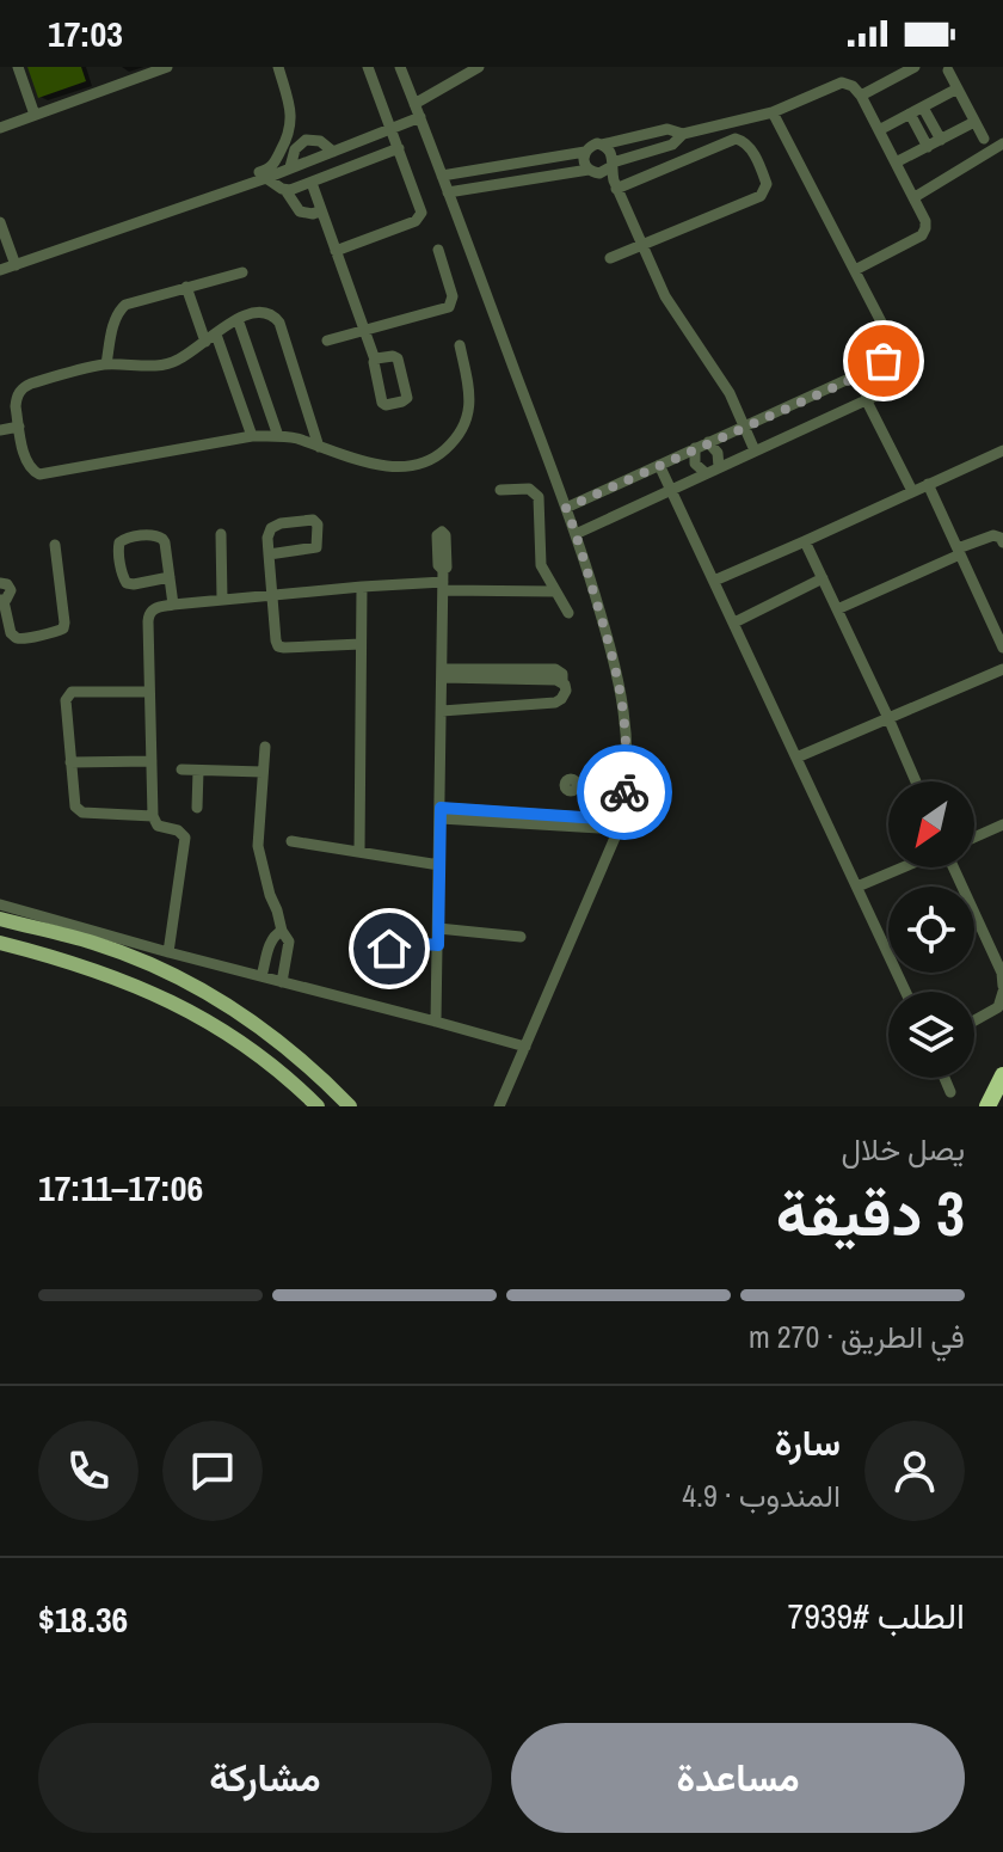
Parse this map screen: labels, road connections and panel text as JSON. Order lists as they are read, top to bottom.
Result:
{
  "north": "bottom left",
  "page": {
    "status": "17:03",
    "heading": ["3 دقيقة", "يصل خلال", "17:06–17:11"],
    "panel": [
      "سارة",
      "المندوب · 4.9",
      "الطلب #7939",
      "$18.36"
    ],
    "bar": "في الطريق · 270 m",
    "buttons": ["مساعدة", "مشاركة"]
  }
}
